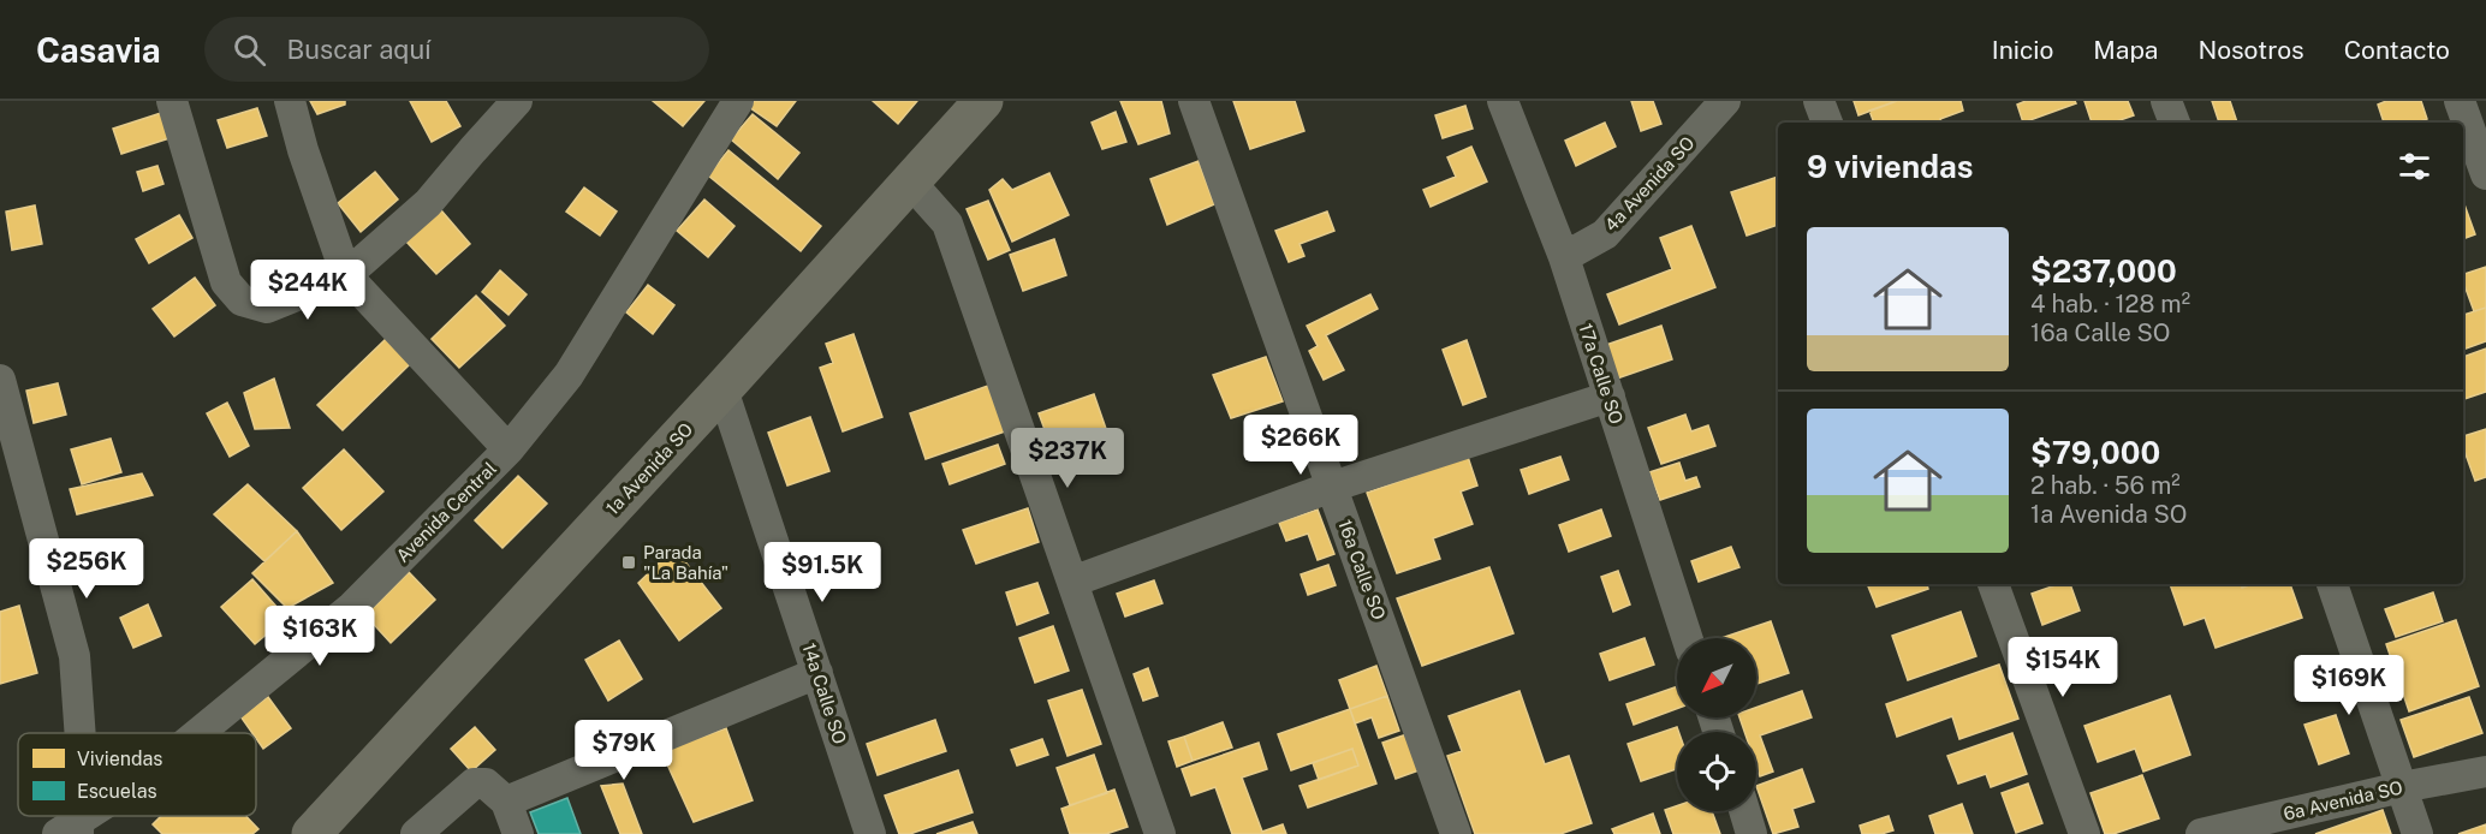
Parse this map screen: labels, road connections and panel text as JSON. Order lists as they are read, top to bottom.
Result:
{
  "streets": {
    "highway": ["1a Avenida SO"],
    "street": [
      "4a Avenida SO",
      "17a Calle SO",
      "Avenida Central",
      "16a Calle SO",
      "14a Calle SO",
      "6a Avenida SO"
    ]
  },
  "crossings": [
    ["4a Avenida SO", "17a Calle SO"],
    ["1a Avenida SO", "14a Calle SO"]
  ],
  "places": {
    "transit": ["Parada \"La Bahía\""]
  },
  "legend": ["Viviendas", "Escuelas"],
  "north": "bottom left",
  "page": {
    "header": "Casavia",
    "search": "Buscar aquí",
    "nav": [
      "Inicio",
      "Mapa",
      "Nosotros",
      "Contacto"
    ],
    "heading": "9 viviendas",
    "list": [
      {
        "name": "$237,000",
        "note": "4 hab. · 128 m² · 16a Calle SO"
      },
      {
        "name": "$79,000",
        "note": "2 hab. · 56 m² · 1a Avenida SO"
      }
    ],
    "price": [
      "$244K",
      "$266K",
      "$237K",
      "$256K",
      "$91.5K",
      "$163K",
      "$154K",
      "$169K",
      "$79K"
    ]
  }
}
